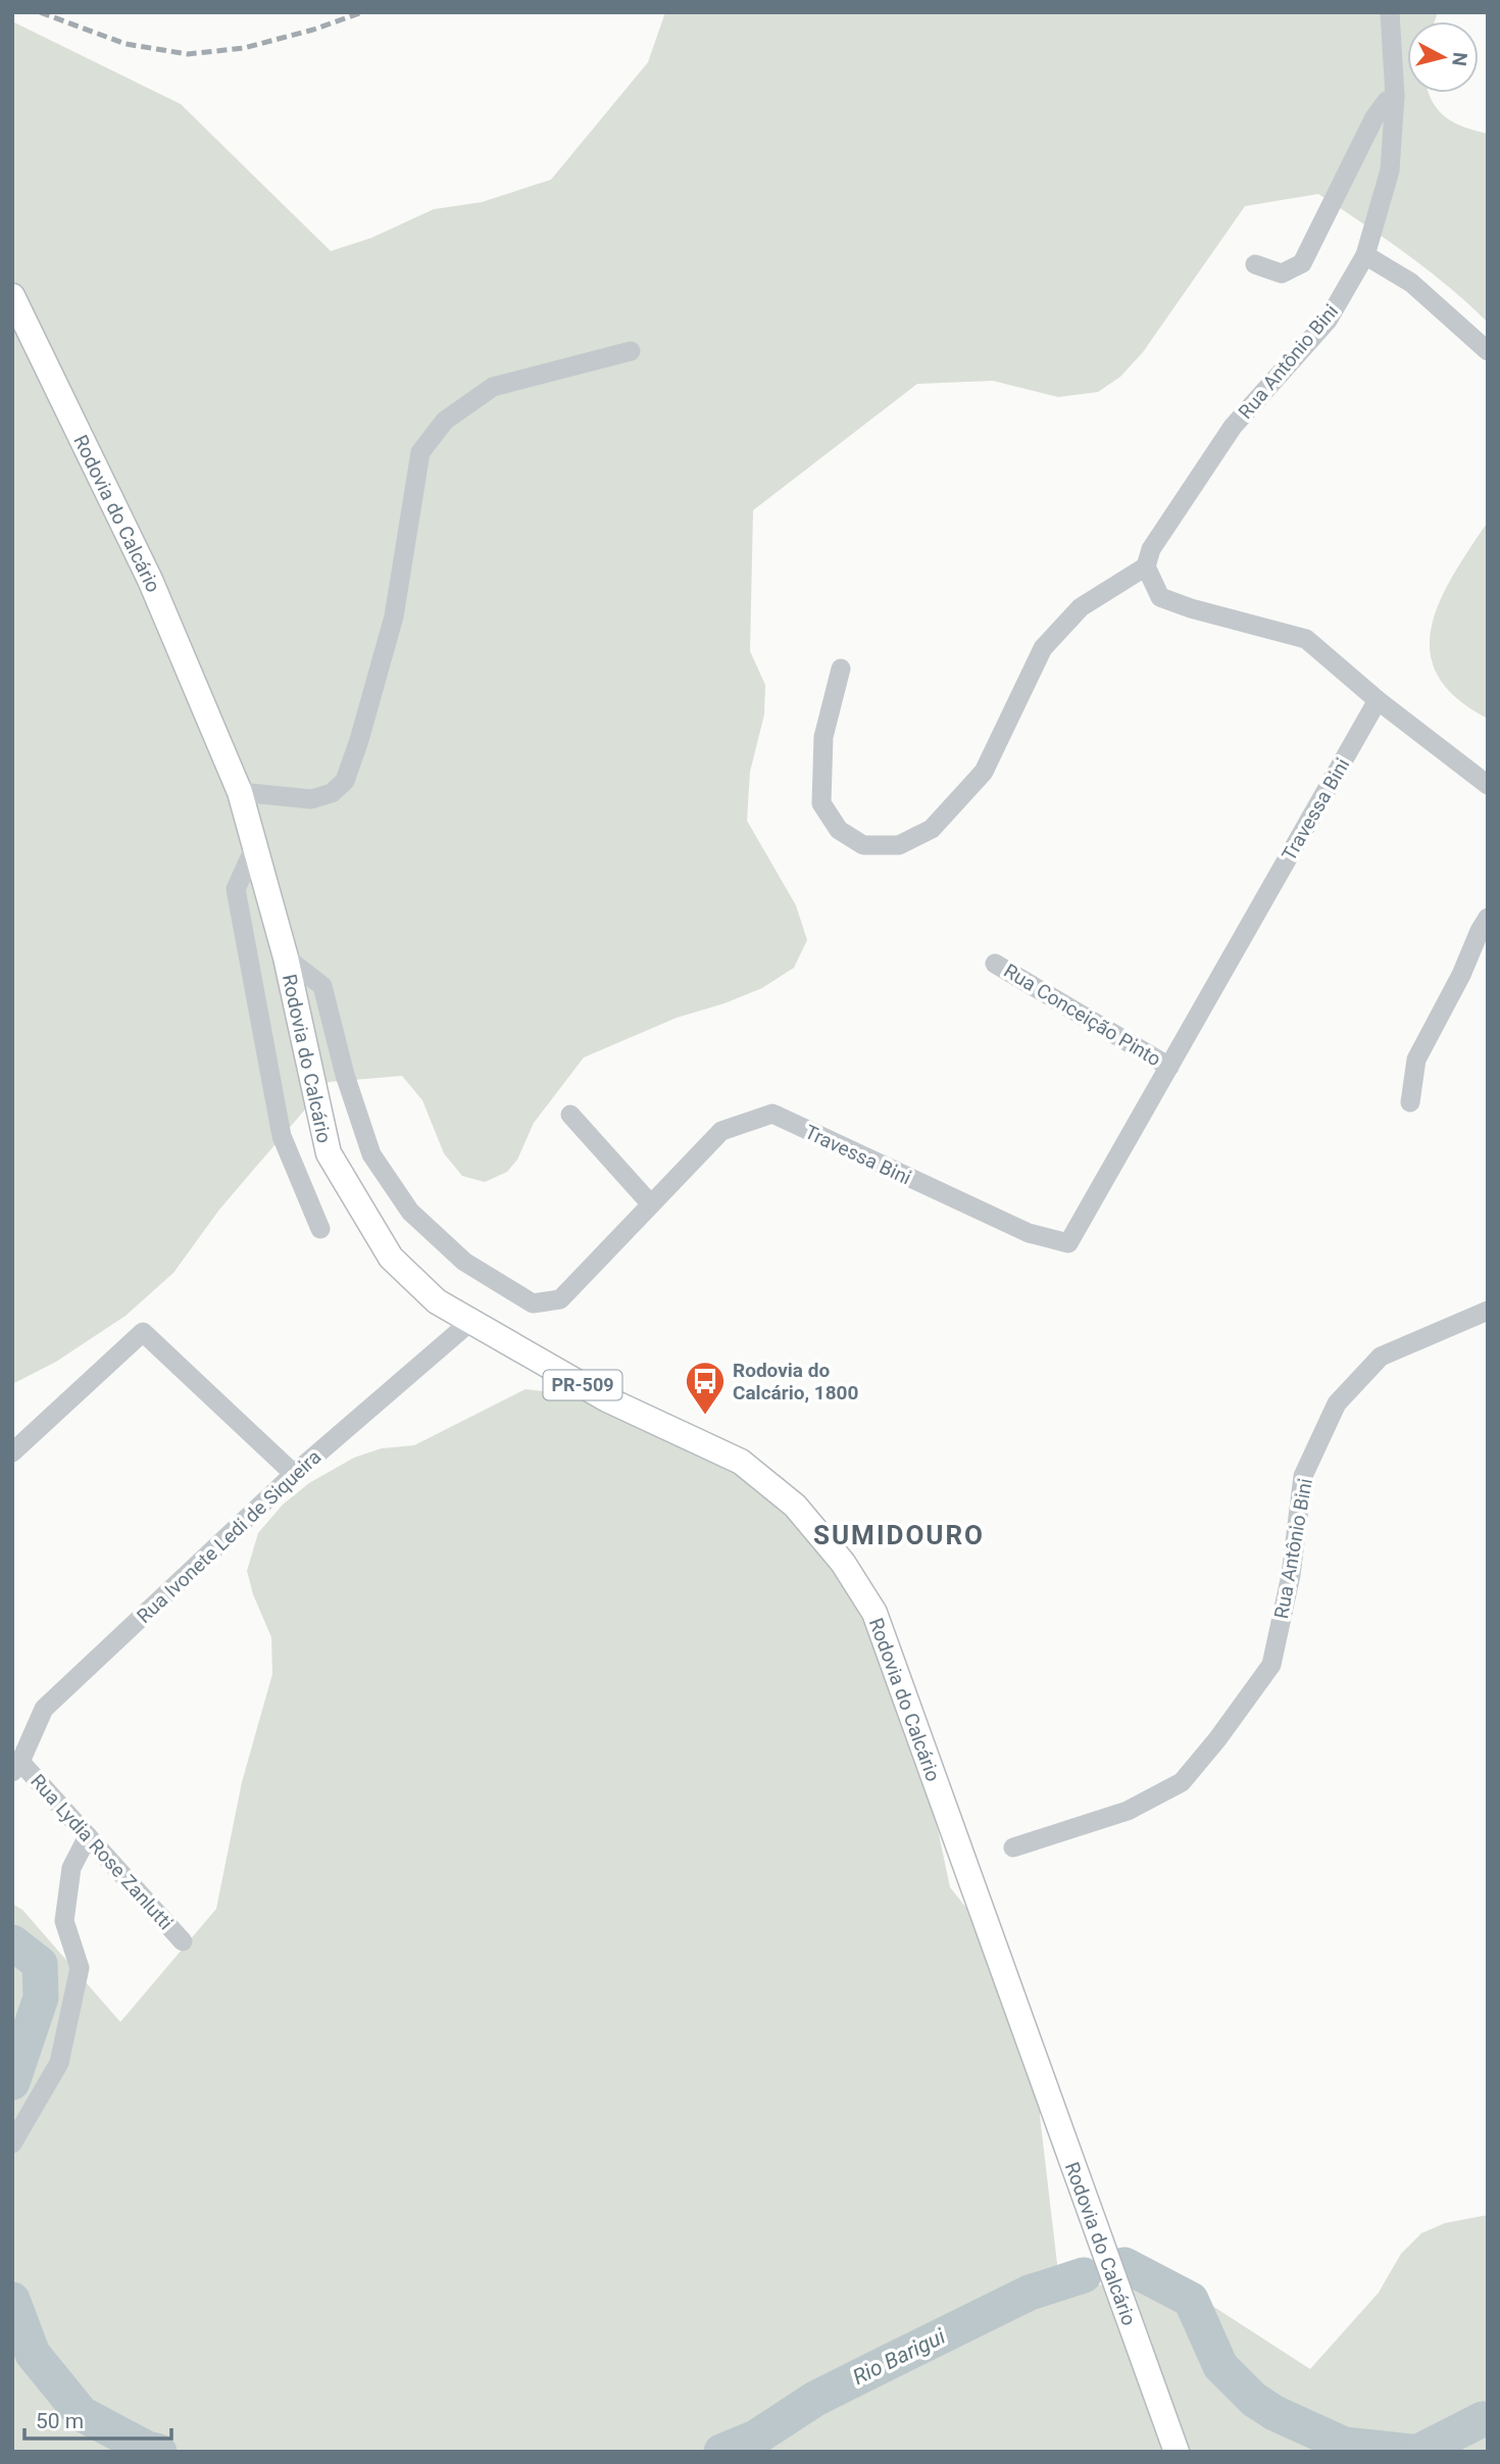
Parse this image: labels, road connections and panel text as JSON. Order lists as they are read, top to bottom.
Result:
{
  "streets": {
    "main road": ["Rodovia do Calcário", "PR-509"],
    "street": [
      "Rua Antônio Bini",
      "Travessa Bini",
      "Rua Conceição Pinto",
      "Rua Ivonete Ledi de Siqueira",
      "Rua Lydia Rose Zanlutti"
    ]
  },
  "crossings": [
    ["Rodovia do Calcário", "Travessa Bini"],
    ["Rodovia do Calcário", "Rua Ivonete Ledi de Siqueira"],
    ["Travessa Bini", "Rua Conceição Pinto"],
    ["Rua Ivonete Ledi de Siqueira", "Rua Lydia Rose Zanlutti"]
  ],
  "districts": ["SUMIDOURO"],
  "water": ["Rio Barigui"],
  "places": {
    "bus stop": ["Rodovia do Calcário, 1800"]
  },
  "scale_bar": "50 m",
  "north": "right"
}
